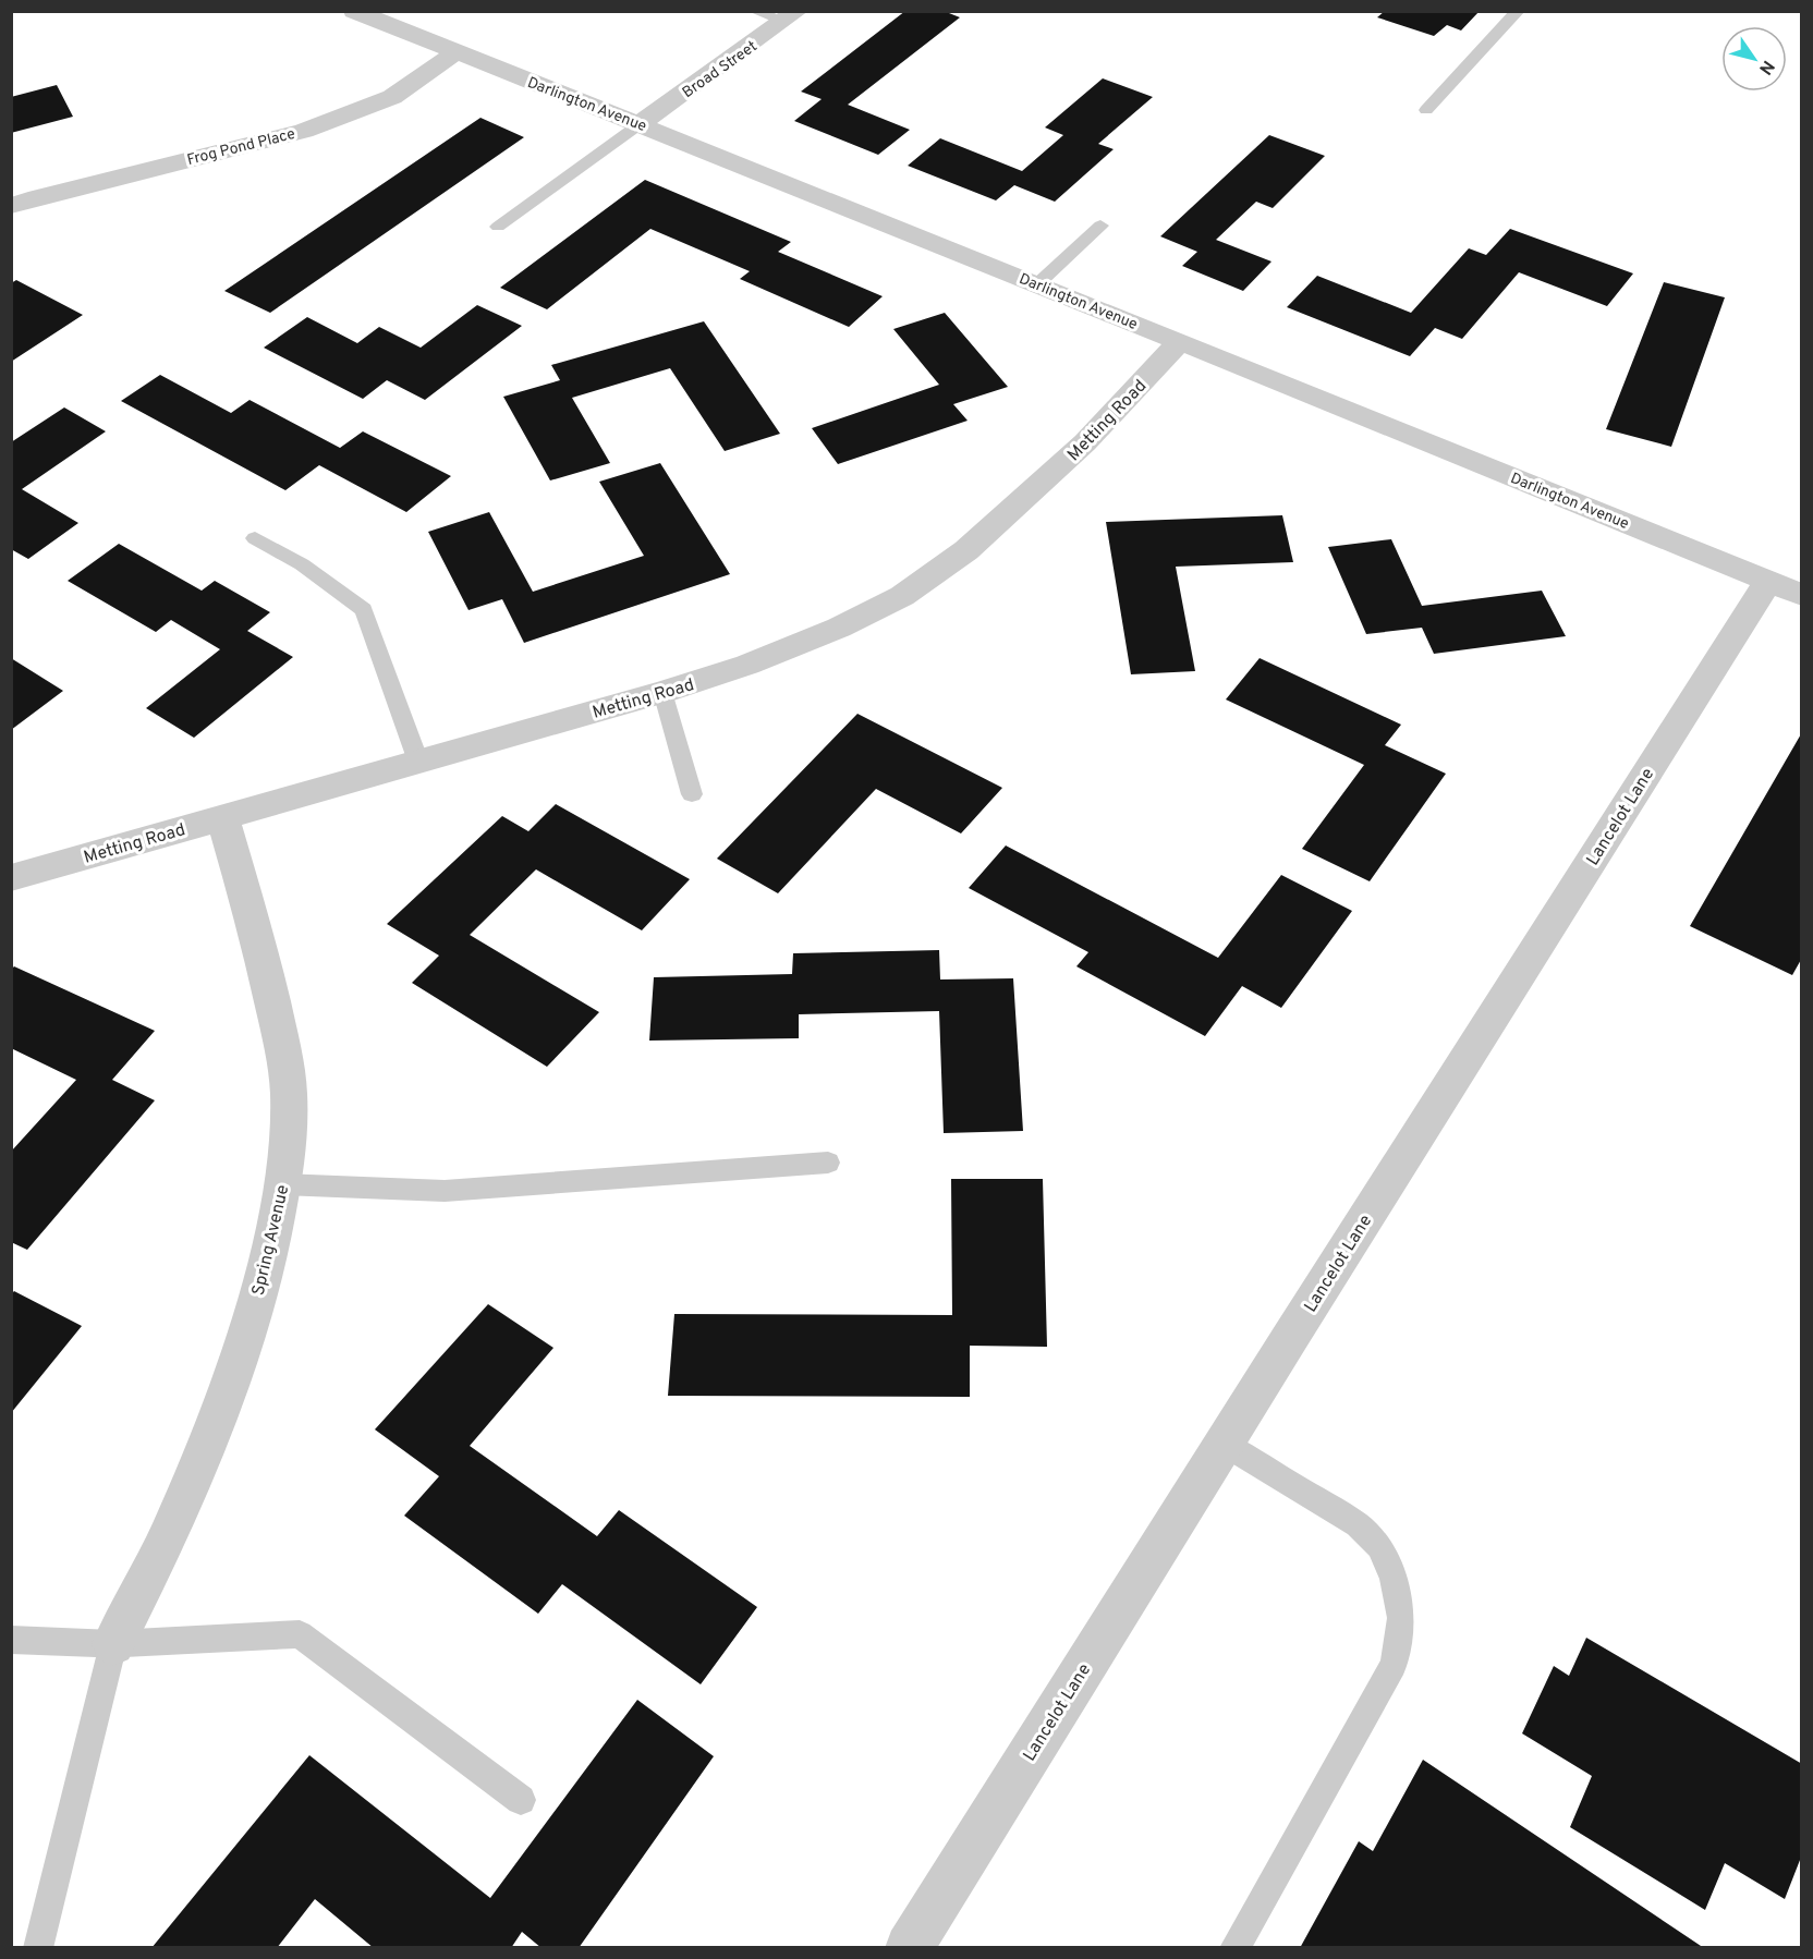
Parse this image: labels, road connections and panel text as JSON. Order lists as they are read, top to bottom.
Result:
{
  "streets": {
    "street": [
      "Broad Street",
      "Darlington Avenue",
      "Frog Pond Place",
      "Metting Road",
      "Lancelot Lane",
      "Spring Avenue"
    ]
  },
  "crossings": [
    ["Broad Street", "Darlington Avenue"],
    ["Darlington Avenue", "Frog Pond Place"],
    ["Darlington Avenue", "Metting Road"],
    ["Darlington Avenue", "Lancelot Lane"],
    ["Metting Road", "Spring Avenue"]
  ],
  "north": "bottom right"
}
